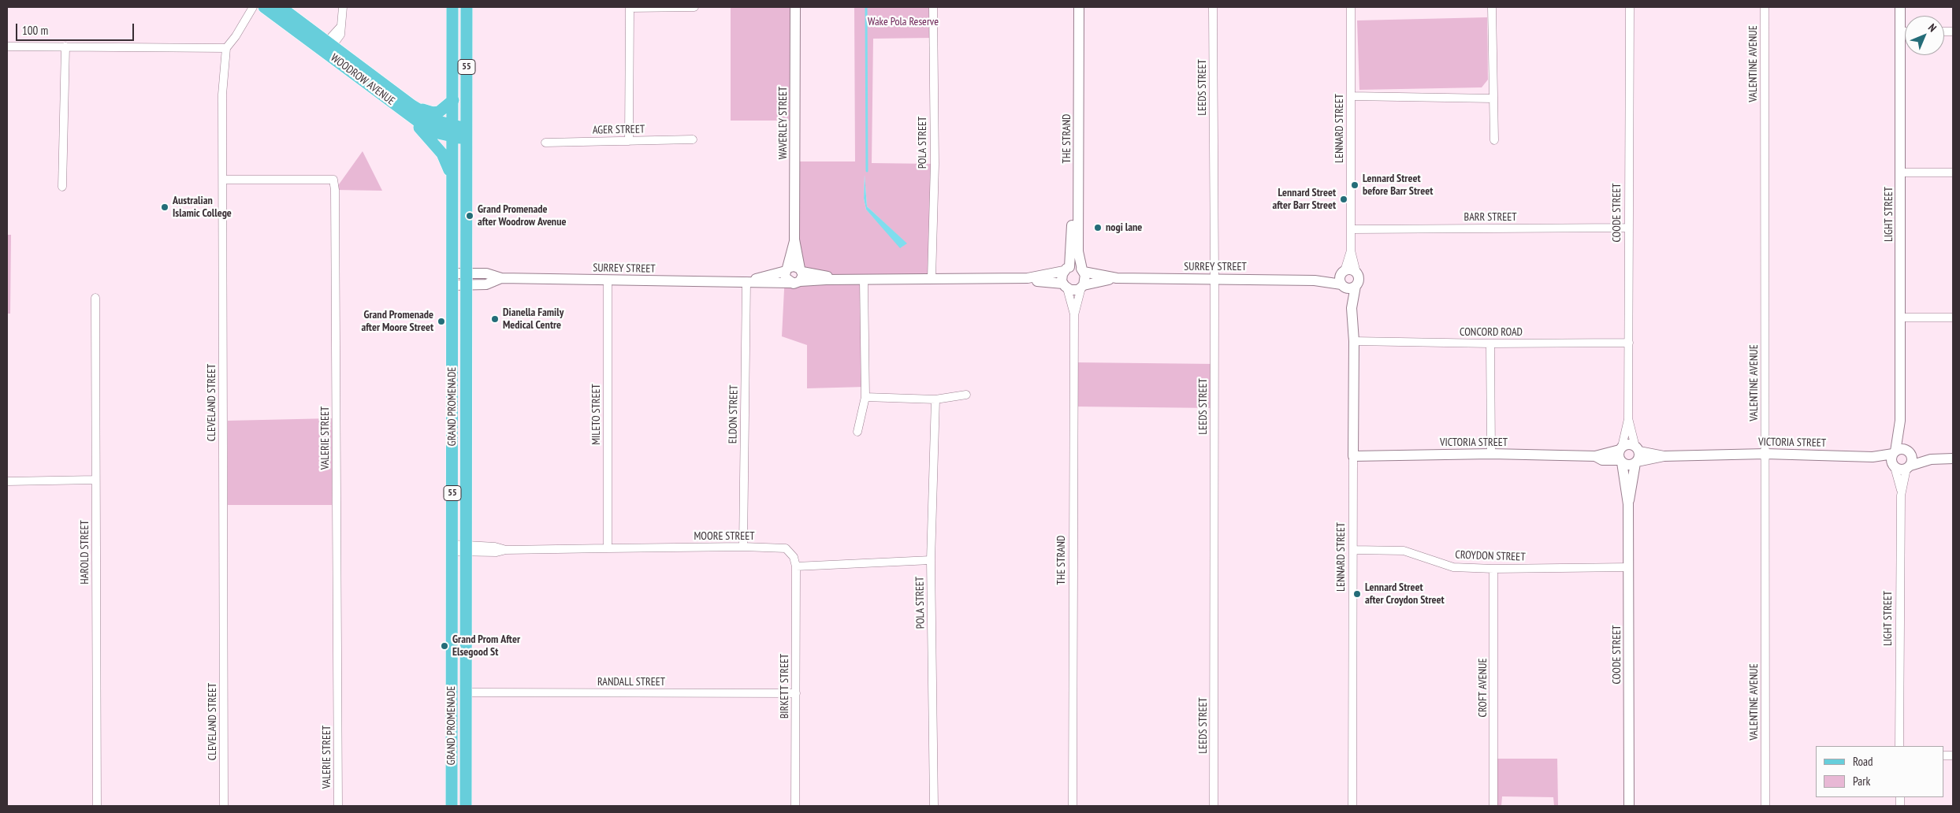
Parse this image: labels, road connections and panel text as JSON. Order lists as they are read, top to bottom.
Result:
{
  "streets": {
    "main road": ["55", "WOODROW AVENUE", "GRAND PROMENADE"],
    "street": [
      "VALENTINE AVENUE",
      "LEEDS STREET",
      "WAVERLEY STREET",
      "LENNARD STREET",
      "AGER STREET",
      "THE STRAND",
      "POLA STREET",
      "COODE STREET",
      "LIGHT STREET",
      "BARR STREET",
      "SURREY STREET",
      "CONCORD ROAD",
      "CLEVELAND STREET",
      "MILETO STREET",
      "ELDON STREET",
      "VALERIE STREET",
      "VICTORIA STREET",
      "MOORE STREET",
      "HAROLD STREET",
      "CROYDON STREET",
      "RANDALL STREET",
      "BIRKETT STREET",
      "CROFT AVENUE"
    ]
  },
  "crossings": [
    ["VALENTINE AVENUE", "VICTORIA STREET"],
    ["WOODROW AVENUE", "GRAND PROMENADE"],
    ["LEEDS STREET", "SURREY STREET"],
    ["WAVERLEY STREET", "SURREY STREET"],
    ["LENNARD STREET", "BARR STREET"],
    ["LENNARD STREET", "SURREY STREET"],
    ["LENNARD STREET", "CONCORD ROAD"],
    ["LENNARD STREET", "VICTORIA STREET"],
    ["LENNARD STREET", "CROYDON STREET"],
    ["THE STRAND", "SURREY STREET"],
    ["POLA STREET", "SURREY STREET"],
    ["COODE STREET", "BARR STREET"],
    ["COODE STREET", "CONCORD ROAD"],
    ["COODE STREET", "VICTORIA STREET"],
    ["COODE STREET", "CROYDON STREET"],
    ["LIGHT STREET", "VICTORIA STREET"],
    ["SURREY STREET", "GRAND PROMENADE"],
    ["SURREY STREET", "MILETO STREET"],
    ["SURREY STREET", "ELDON STREET"],
    ["CLEVELAND STREET", "VALERIE STREET"],
    ["GRAND PROMENADE", "MOORE STREET"],
    ["GRAND PROMENADE", "RANDALL STREET"],
    ["MILETO STREET", "MOORE STREET"],
    ["ELDON STREET", "MOORE STREET"],
    ["MOORE STREET", "BIRKETT STREET"],
    ["CROYDON STREET", "CROFT AVENUE"],
    ["RANDALL STREET", "BIRKETT STREET"]
  ],
  "parks": ["Wake Pola Reserve"],
  "places": [
    "Lennard Street before Barr Street",
    "Lennard Street after Barr Street",
    "Australian Islamic College",
    "Grand Promenade after Woodrow Avenue",
    "nogi lane",
    "Dianella Family Medical Centre",
    "Grand Promenade after Moore Street",
    "Lennard Street after Croydon Street",
    "Grand Prom After Elsegood St"
  ],
  "legend": ["Road", "Park"],
  "scale_bar": "100 m",
  "north": "top right"
}
